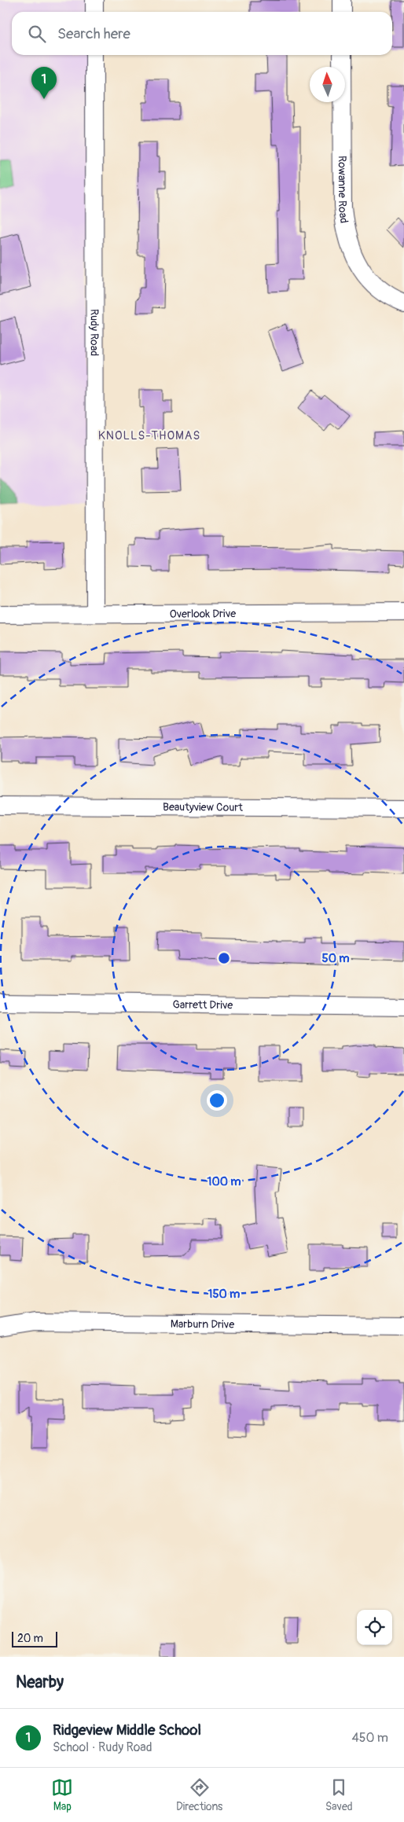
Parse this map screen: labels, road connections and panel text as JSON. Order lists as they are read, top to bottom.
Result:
{
  "streets": {
    "street": [
      "Rowanne Road",
      "Rudy Road",
      "Overlook Drive",
      "Beautyview Court",
      "Garrett Drive",
      "Marburn Drive"
    ]
  },
  "crossings": [
    ["Rudy Road", "Overlook Drive"]
  ],
  "districts": ["KNOLLS-THOMAS"],
  "scale_bar": "20 m",
  "north": "top",
  "page": {
    "search": "Search here",
    "pins": "1",
    "scale": "20 m",
    "heading": "Nearby",
    "list": [
      {
        "mark": "1",
        "name": "Ridgeview Middle School",
        "note": "School · Rudy Road",
        "value": "450 m"
      }
    ],
    "nav": ["Map", "Directions", "Saved"]
  },
  "rings": ["50 m", "100 m", "150 m"]
}
